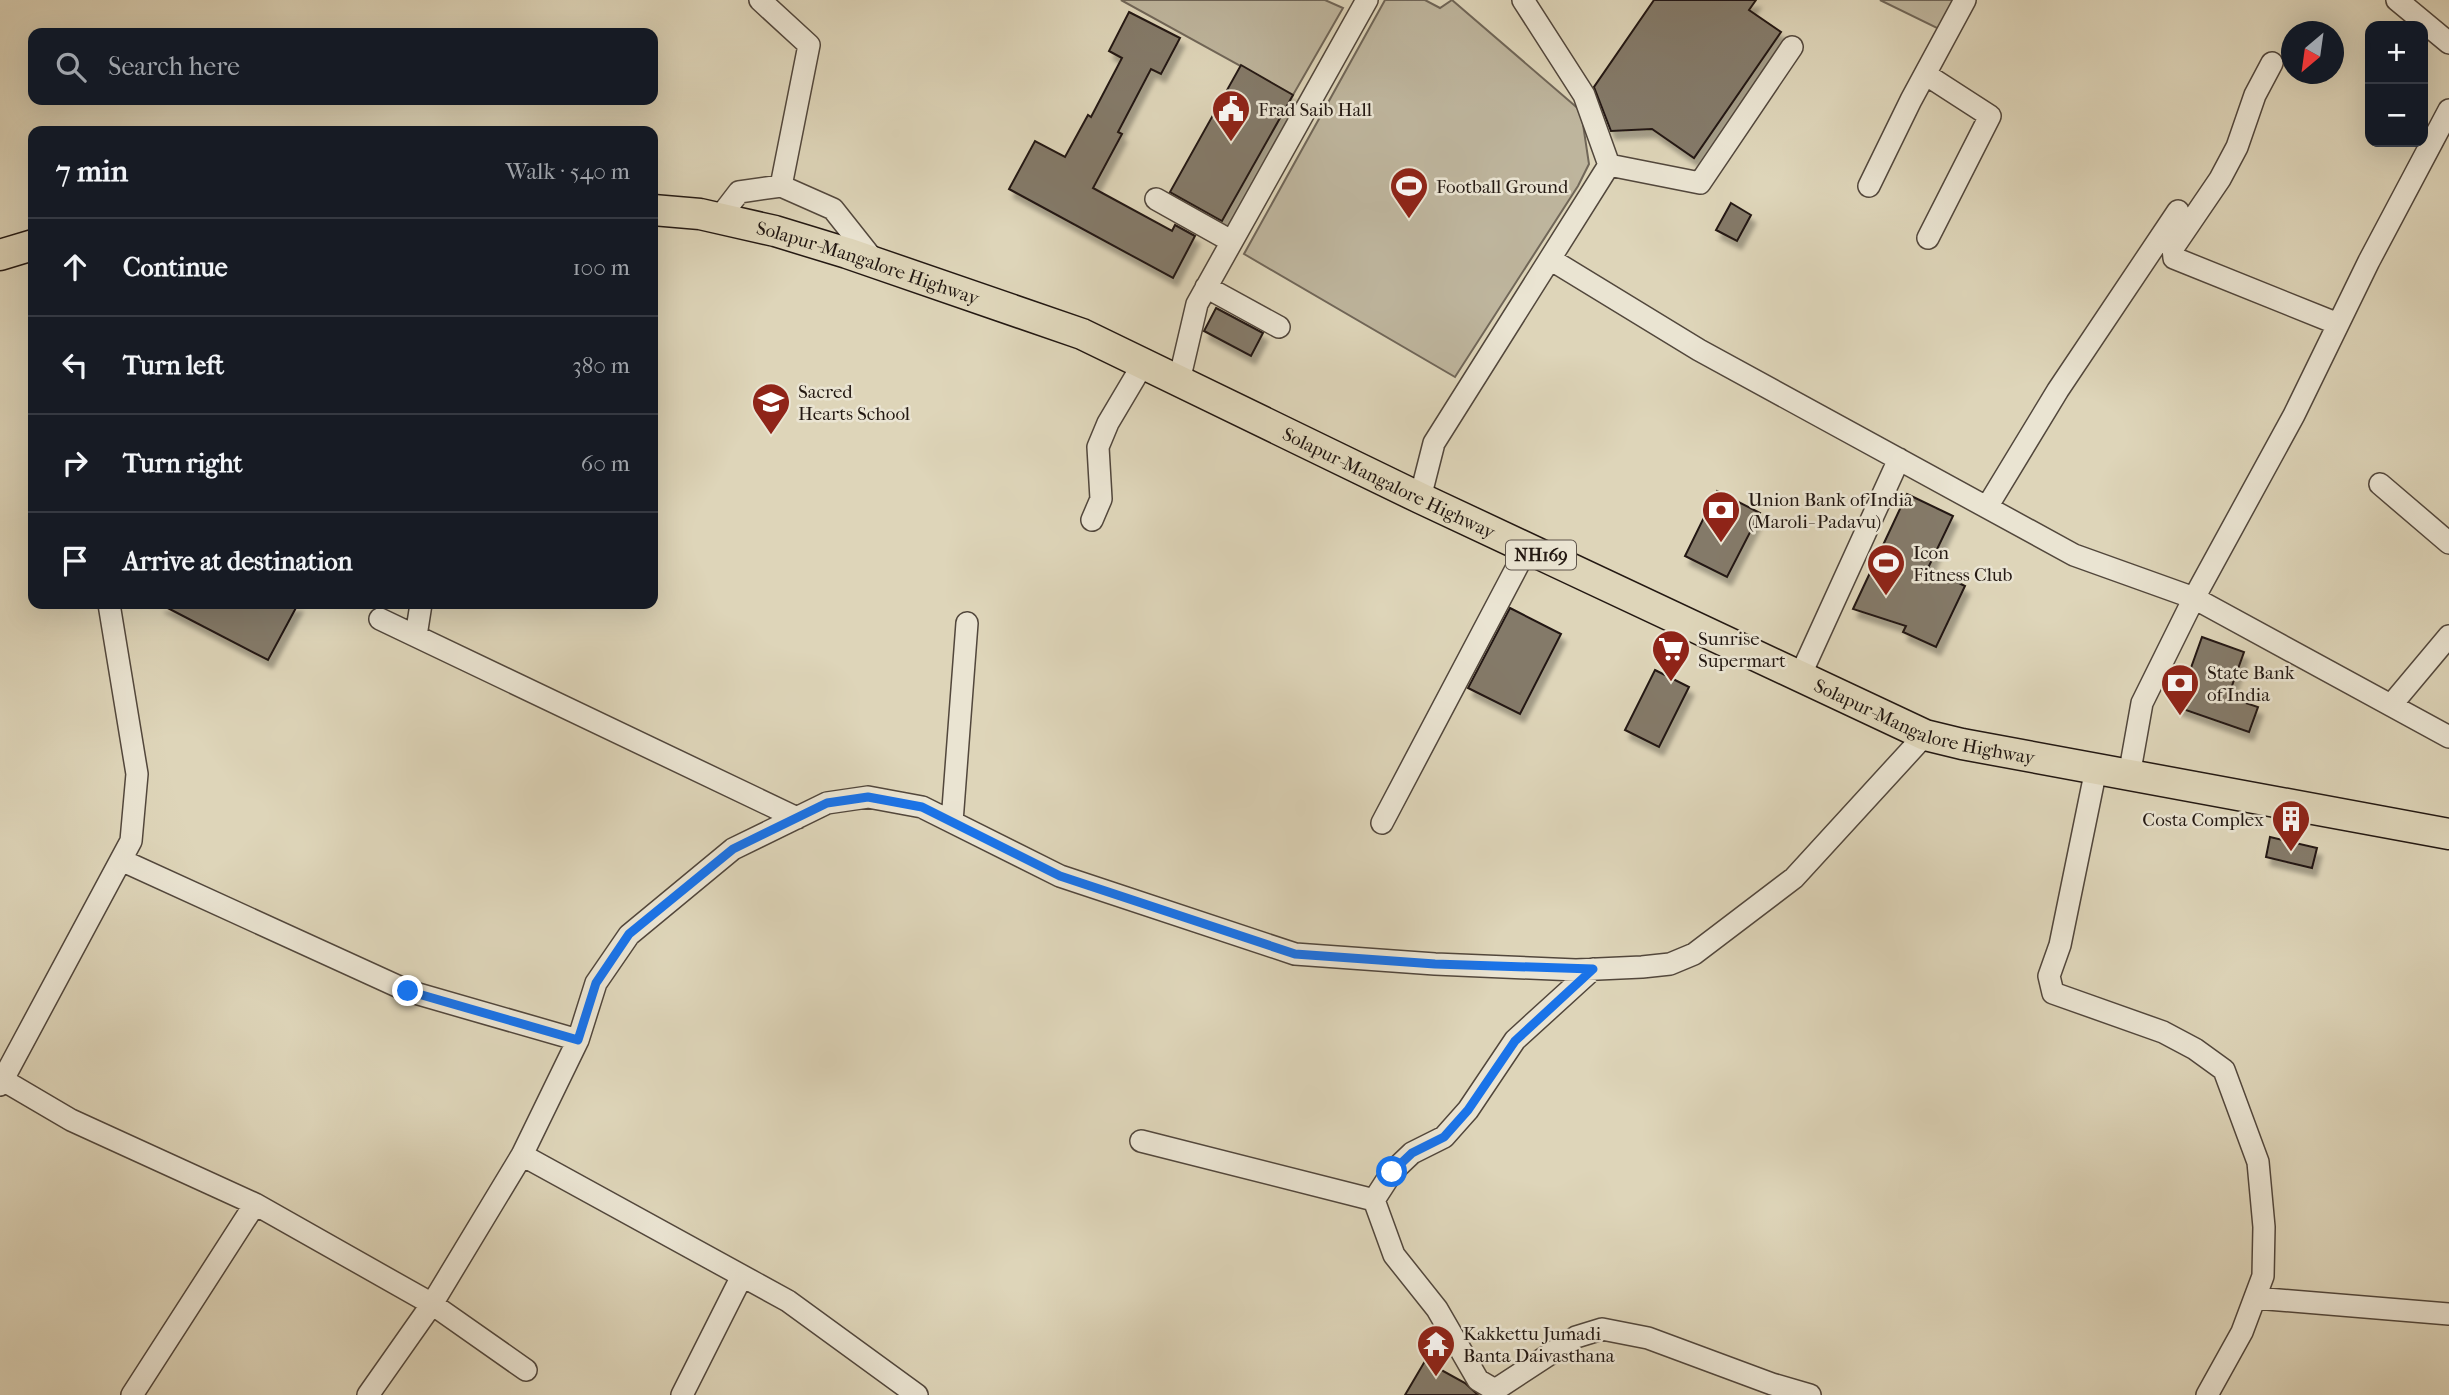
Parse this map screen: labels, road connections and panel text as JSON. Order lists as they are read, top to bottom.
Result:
{
  "streets": {
    "highway": ["Solapur-Mangalore Highway", "NH169"]
  },
  "places": {
    "public building": ["Frad Saib Hall"],
    "sports": ["Football Ground", "Icon Fitness Club"],
    "school or university": ["Sacred Hearts School"],
    "bank": ["Union Bank of India (Maroli- Padavu)", "State Bank of India"],
    "supermarket": ["Sunrise Supermart"],
    "building": ["Costa Complex"],
    "temple": ["Kakkettu Jumadi Banta Daivasthana"]
  },
  "north": "bottom left",
  "page": {
    "map_buttons": ["+", "−"],
    "search": "Search here",
    "heading": ["7 min", "Walk · 540 m"],
    "list": [
      ["Continue", "100 m"],
      ["Turn left", "380 m"],
      ["Turn right", "60 m"],
      "Arrive at destination"
    ]
  }
}
